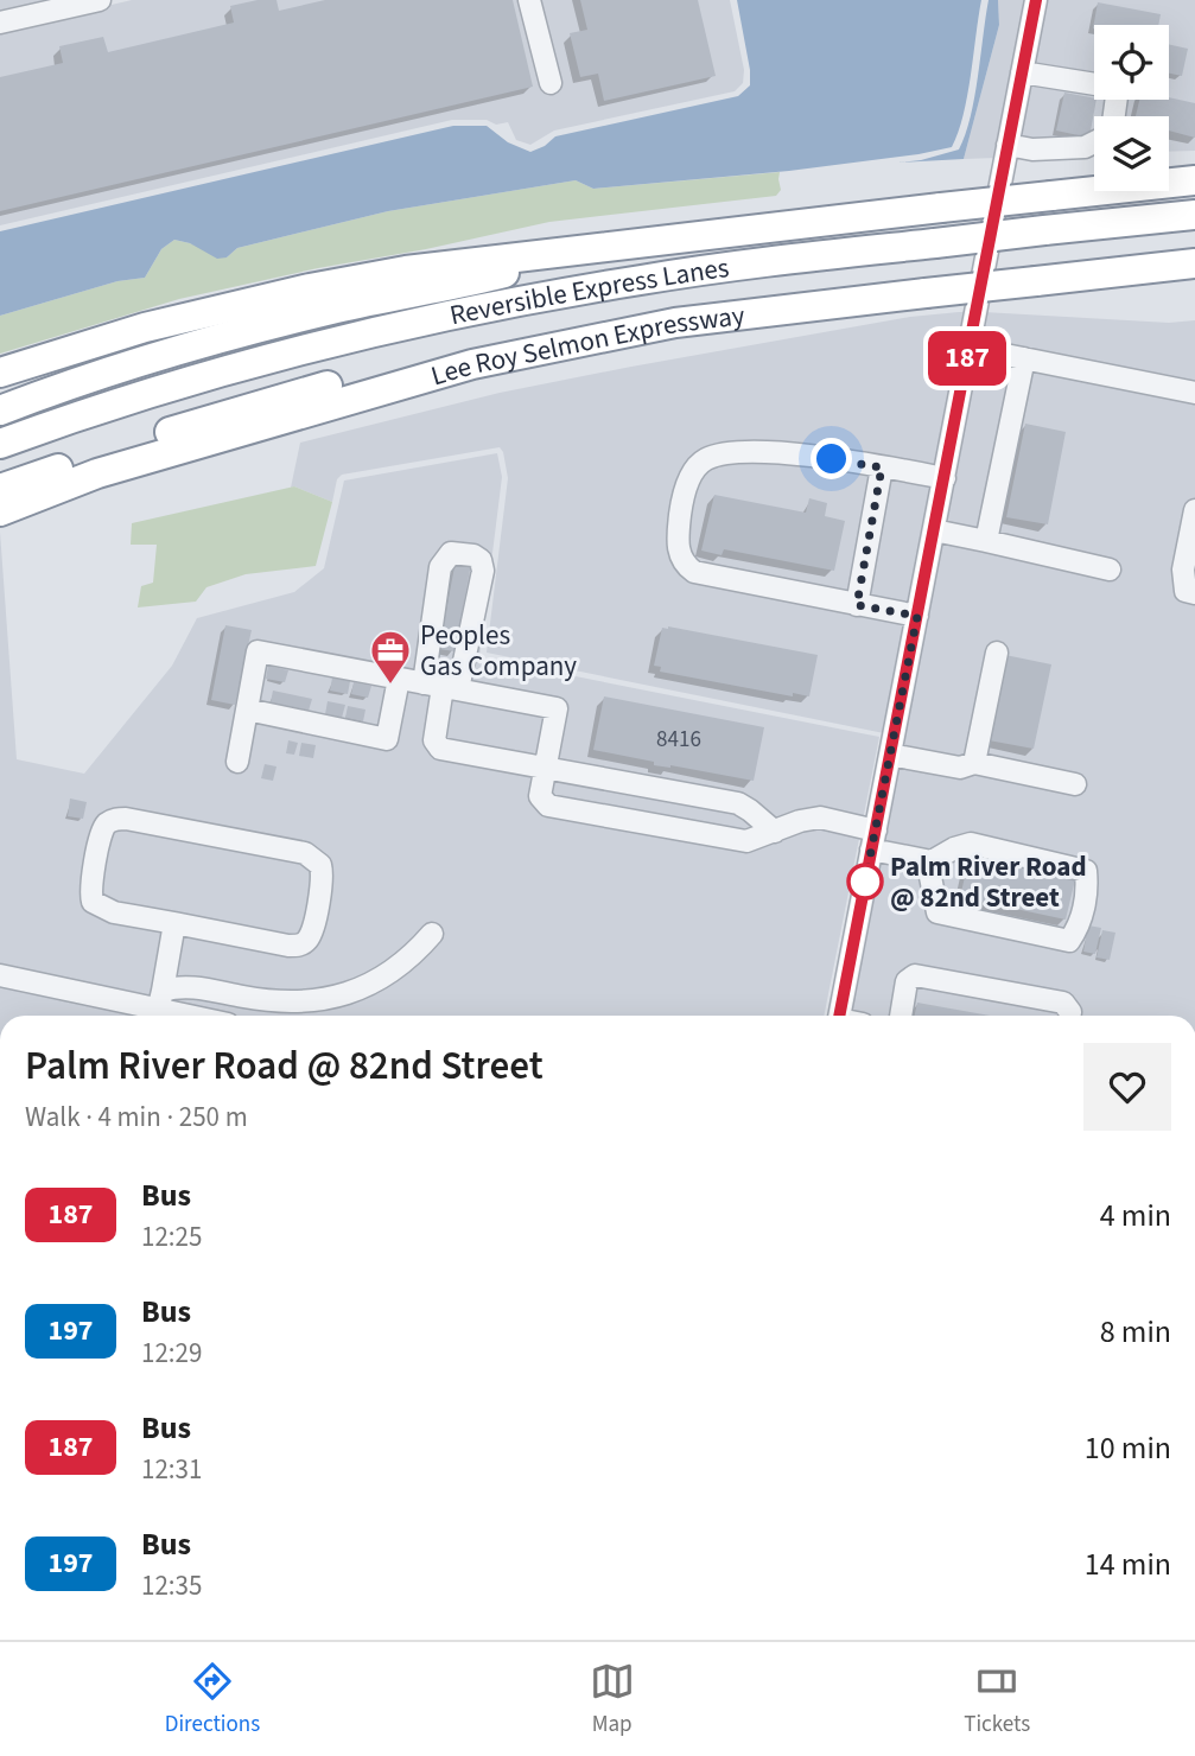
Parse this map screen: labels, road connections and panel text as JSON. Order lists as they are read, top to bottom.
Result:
{
  "streets": {
    "highway": ["Reversible Express Lanes", "Lee Roy Selmon Expressway"]
  },
  "places": {
    "office": ["Peoples Gas Company"],
    "other": ["Palm River Road @ 82nd Street"]
  },
  "lines": ["bus line 187"],
  "house_numbers": ["8416"],
  "page": {
    "on_map": "187",
    "heading": ["Palm River Road @ 82nd Street", "Walk · 4 min · 250 m"],
    "list": [
      {
        "mark": "187",
        "name": "Bus",
        "note": "12:25",
        "value": "4 min"
      },
      {
        "mark": "197",
        "name": "Bus",
        "note": "12:29",
        "value": "8 min"
      },
      {
        "mark": "187",
        "name": "Bus",
        "note": "12:31",
        "value": "10 min"
      },
      {
        "mark": "197",
        "name": "Bus",
        "note": "12:35",
        "value": "14 min"
      }
    ],
    "tabs": ["Directions", "Map", "Tickets"]
  }
}
